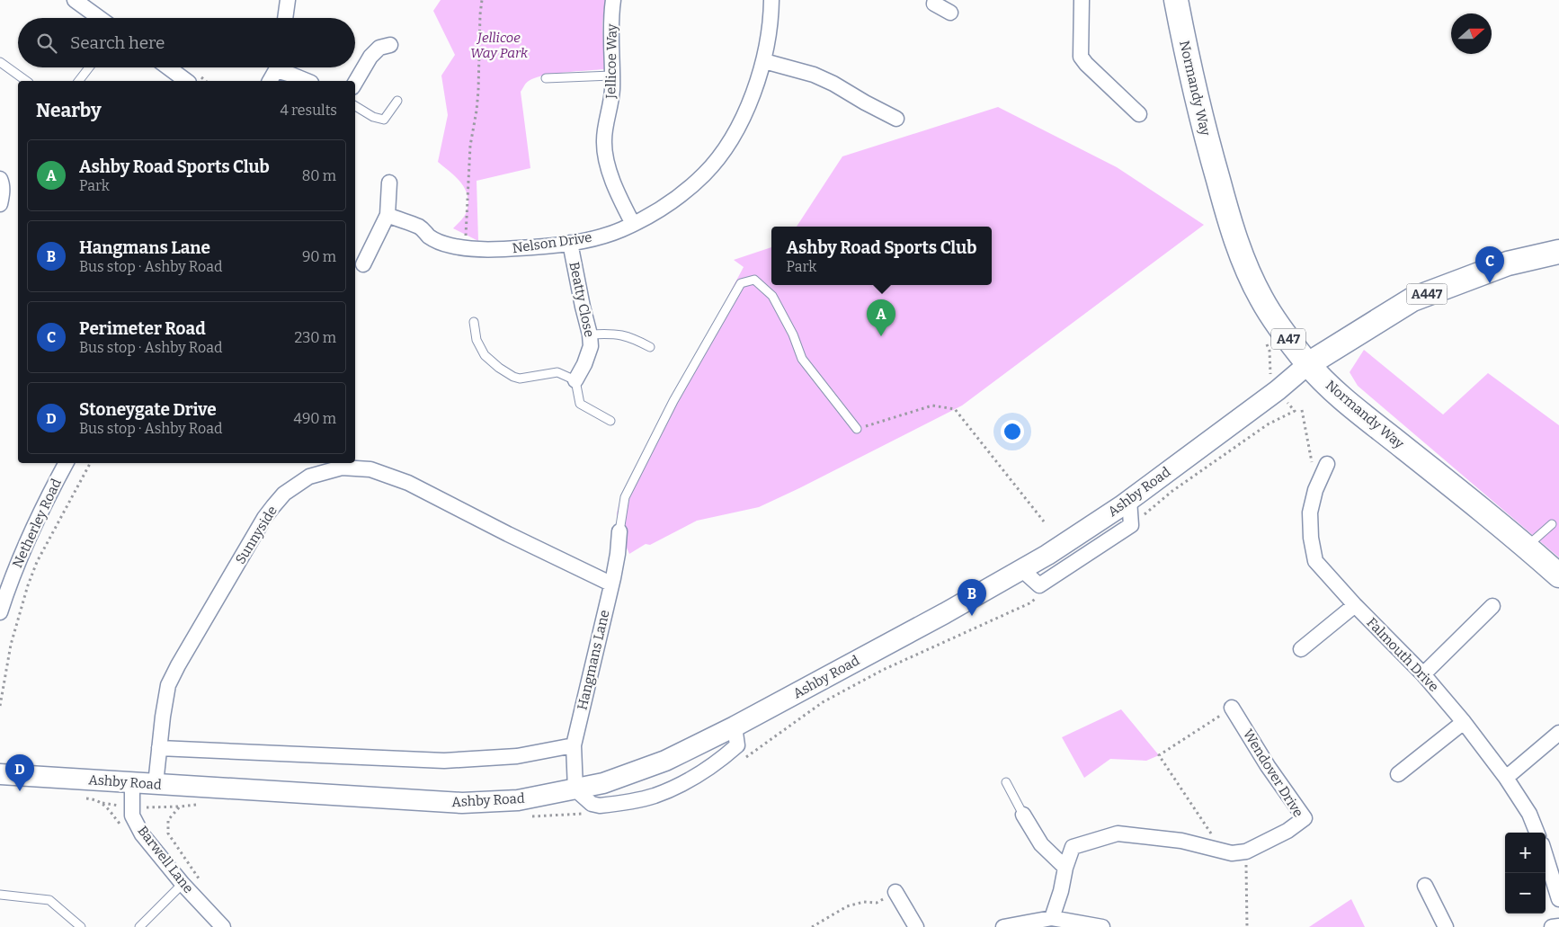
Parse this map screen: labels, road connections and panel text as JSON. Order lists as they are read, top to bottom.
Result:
{
  "streets": {
    "main road": [
      "Normandy Way",
      "A447",
      "A47",
      "Ashby Road"
    ],
    "street": [
      "Jellicoe Way",
      "Nelson Drive",
      "Beatty Close",
      "Netherley Road",
      "Sunnyside",
      "Falmouth Drive",
      "Hangmans Lane",
      "Wendover Drive",
      "Barwell Lane"
    ]
  },
  "crossings": [
    ["Jellicoe Way", "Nelson Drive"],
    ["Normandy Way", "Ashby Road"],
    ["Nelson Drive", "Beatty Close"],
    ["Ashby Road", "Sunnyside"],
    ["Ashby Road", "Hangmans Lane"],
    ["Ashby Road", "Barwell Lane"],
    ["Sunnyside", "Hangmans Lane"]
  ],
  "parks": ["Jellicoe Way Park"],
  "north": "right",
  "page": {
    "search": "Search here",
    "heading": ["Nearby", "4 results"],
    "list": [
      {
        "mark": "A",
        "name": "Ashby Road Sports Club",
        "note": "Park",
        "value": "80 m"
      },
      {
        "mark": "B",
        "name": "Hangmans Lane",
        "note": "Bus stop · Ashby Road",
        "value": "90 m"
      },
      {
        "mark": "C",
        "name": "Perimeter Road",
        "note": "Bus stop · Ashby Road",
        "value": "230 m"
      },
      {
        "mark": "D",
        "name": "Stoneygate Drive",
        "note": "Bus stop · Ashby Road",
        "value": "490 m"
      }
    ],
    "popup": ["Ashby Road Sports Club", "Park"],
    "pins": [
      "C",
      "A",
      "B",
      "D"
    ],
    "map_buttons": ["+", "−"]
  }
}
